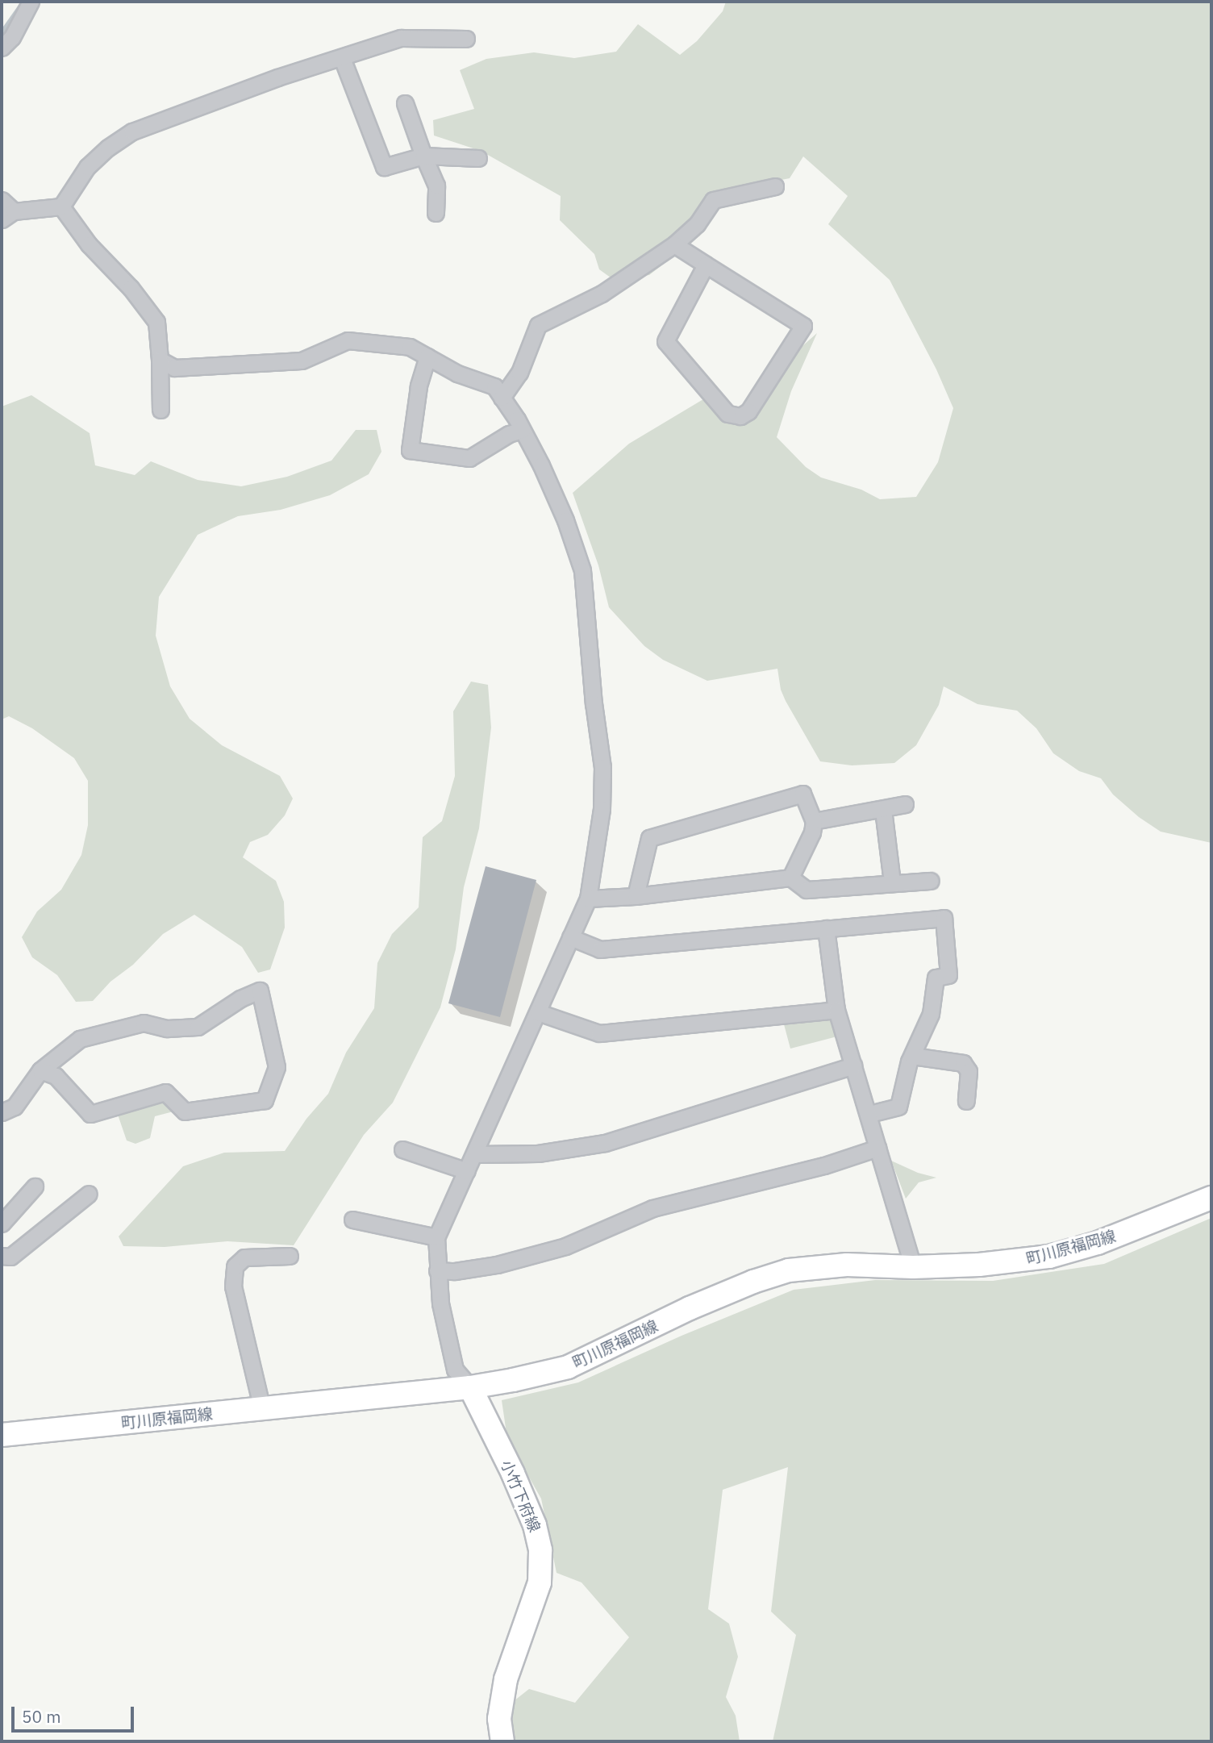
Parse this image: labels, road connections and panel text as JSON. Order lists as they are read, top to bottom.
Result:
{
  "streets": {
    "main road": ["町川原福岡線", "小竹下府線"]
  },
  "crossings": [
    ["町川原福岡線", "小竹下府線"]
  ],
  "scale_bar": "50 m"
}
